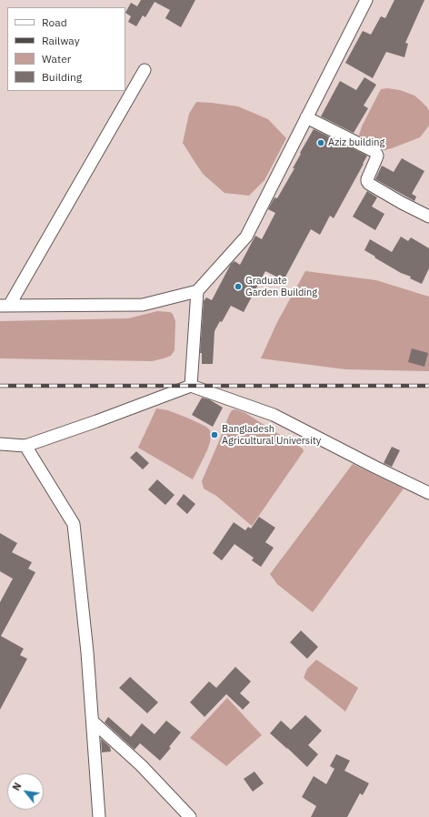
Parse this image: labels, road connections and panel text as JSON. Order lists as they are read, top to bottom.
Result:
{
  "places": ["Aziz building", "Graduate Garden Building", "Bangladesh Agricultural University"],
  "legend": [
    "Road",
    "Railway",
    "Water",
    "Building"
  ],
  "north": "top left"
}
